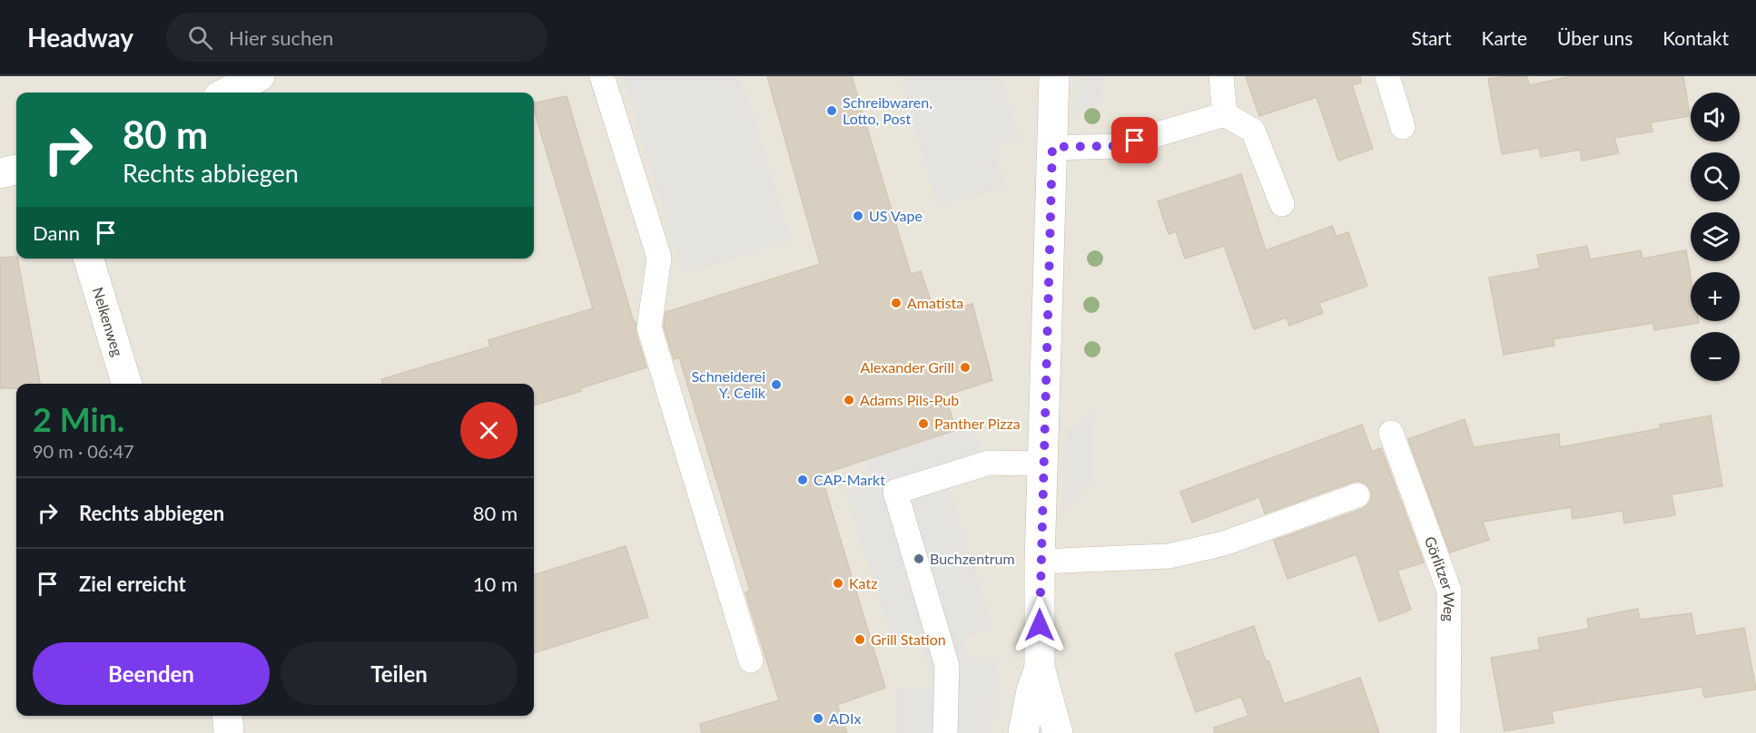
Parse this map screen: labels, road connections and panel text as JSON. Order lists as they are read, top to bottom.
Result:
{
  "streets": {
    "street": ["Nelkenweg"],
    "lane": ["Görlitzer Weg"]
  },
  "places": [
    "Schreibwaren, Lotto, Post",
    "US Vape",
    "Amatista",
    "Alexander Grill",
    "Schneiderei Y. Celik",
    "Adams Pils-Pub",
    "Panther Pizza",
    "CAP-Markt",
    "Buchzentrum",
    "Katz",
    "Grill Station",
    "ADIx"
  ],
  "page": {
    "header": "Headway",
    "search": "Hier suchen",
    "nav": [
      "Start",
      "Karte",
      "Über uns",
      "Kontakt"
    ],
    "map_buttons": ["+", "−"],
    "turn": ["80 m", "Rechts abbiegen"],
    "then": "Dann",
    "heading": ["2 Min.", "90 m · 06:47"],
    "list": [
      {
        "name": "Rechts abbiegen",
        "value": "80 m"
      },
      {
        "name": "Ziel erreicht",
        "value": "10 m"
      }
    ],
    "buttons": ["Beenden", "Teilen"]
  }
}
